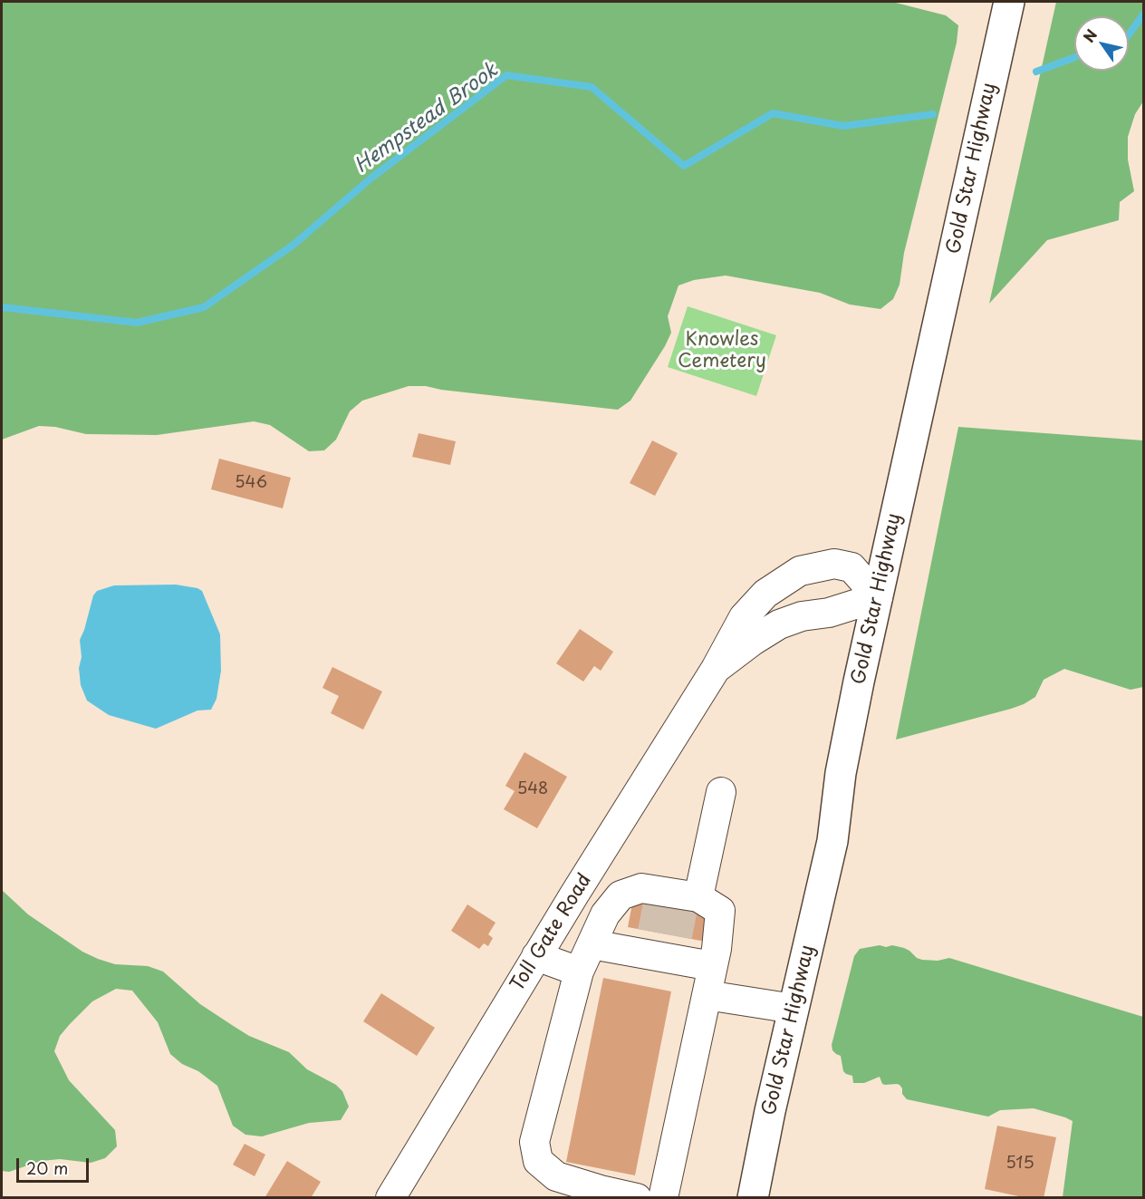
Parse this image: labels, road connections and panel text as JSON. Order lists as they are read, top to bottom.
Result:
{
  "streets": {
    "main road": ["Gold Star Highway"],
    "street": ["Toll Gate Road"]
  },
  "crossings": [
    ["Gold Star Highway", "Toll Gate Road"]
  ],
  "water": ["Hempstead Brook"],
  "parks": ["Knowles Cemetery"],
  "house_numbers": ["546", "548", "515"],
  "scale_bar": "20 m",
  "north": "top left"
}
